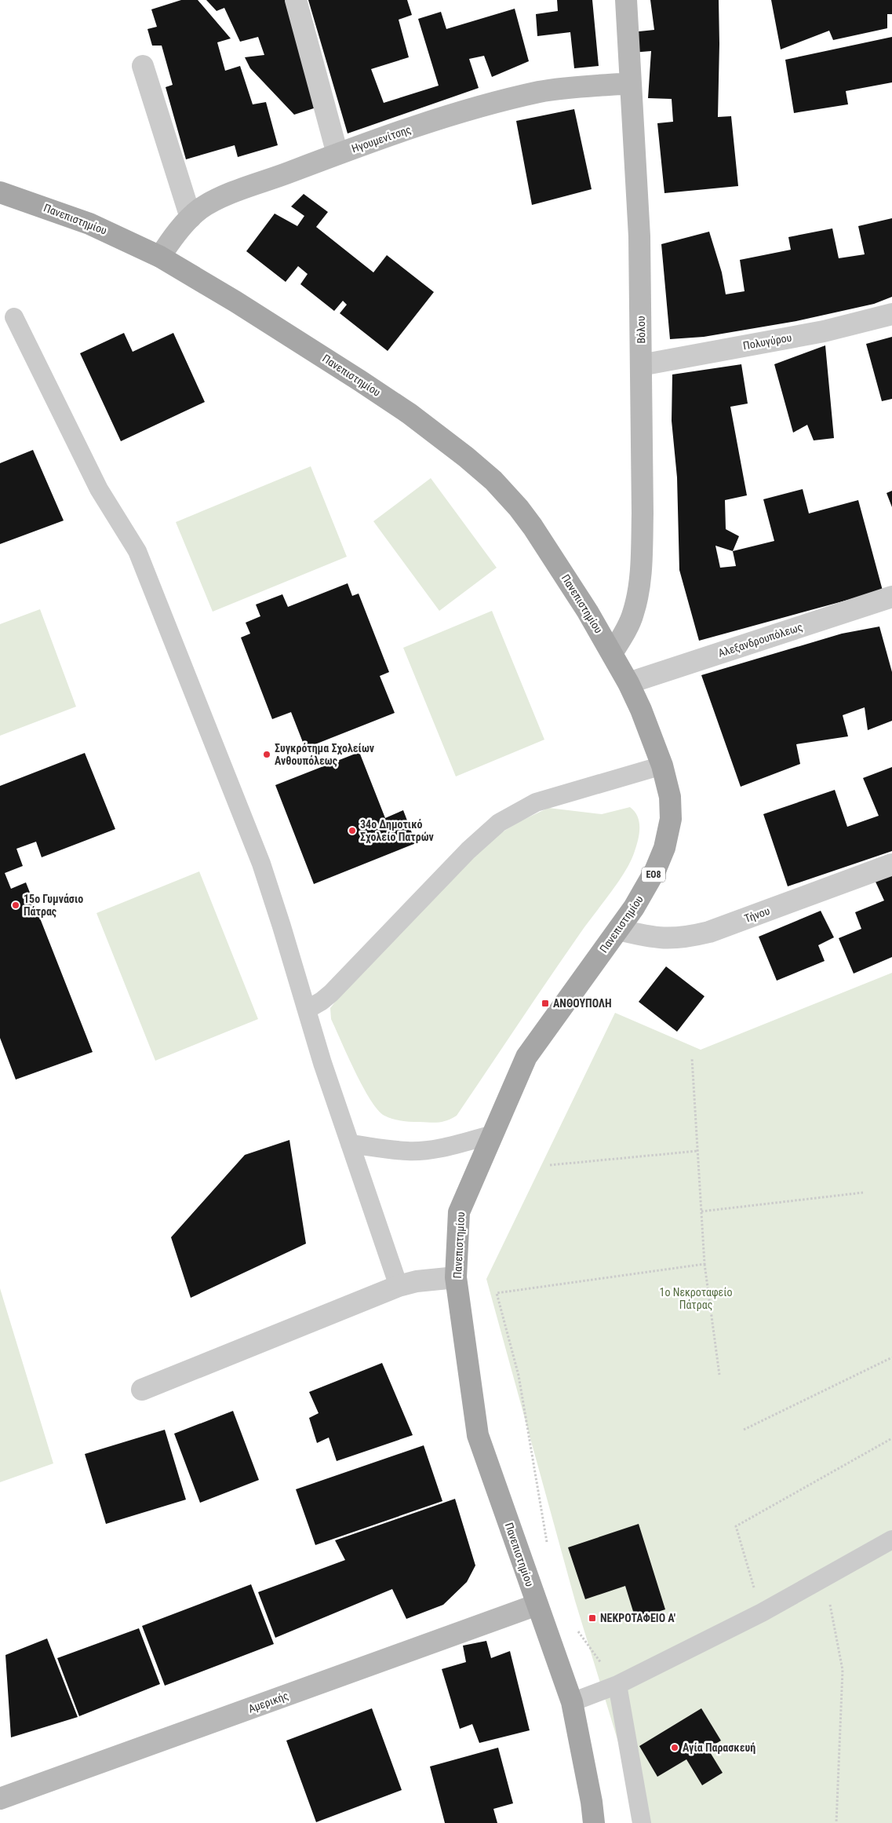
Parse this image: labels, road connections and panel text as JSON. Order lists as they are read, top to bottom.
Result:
{
  "streets": {
    "main road": ["Πανεπιστημίου", "ΕΟ8"],
    "street": [
      "Ηγουμενίτσης",
      "Βόλου",
      "Πολυγύρου",
      "Αλεξανδρουπόλεως",
      "Τήνου",
      "Αμερικής"
    ]
  },
  "crossings": [
    ["Ηγουμενίτσης", "Πανεπιστημίου"],
    ["Ηγουμενίτσης", "Βόλου"],
    ["Πανεπιστημίου", "Βόλου"],
    ["Πανεπιστημίου", "Αλεξανδρουπόλεως"],
    ["Πανεπιστημίου", "Τήνου"],
    ["Πανεπιστημίου", "Αμερικής"],
    ["Βόλου", "Πολυγύρου"]
  ],
  "parks": ["1o Νεκροταφείο Πάτρας"],
  "places": {
    "other": [
      "Συγκρότημα Σχολείων Ανθουπόλεως",
      "34ο Δημοτικό Σχολείο Πατρών",
      "15ο Γυμνάσιο Πάτρας",
      "Αγία Παρασκευή"
    ],
    "transit": ["ΑΝΘΟΥΠΟΛΗ", "ΝΕΚΡΟΤΑΦΕΙΟ Α'"]
  }
}
